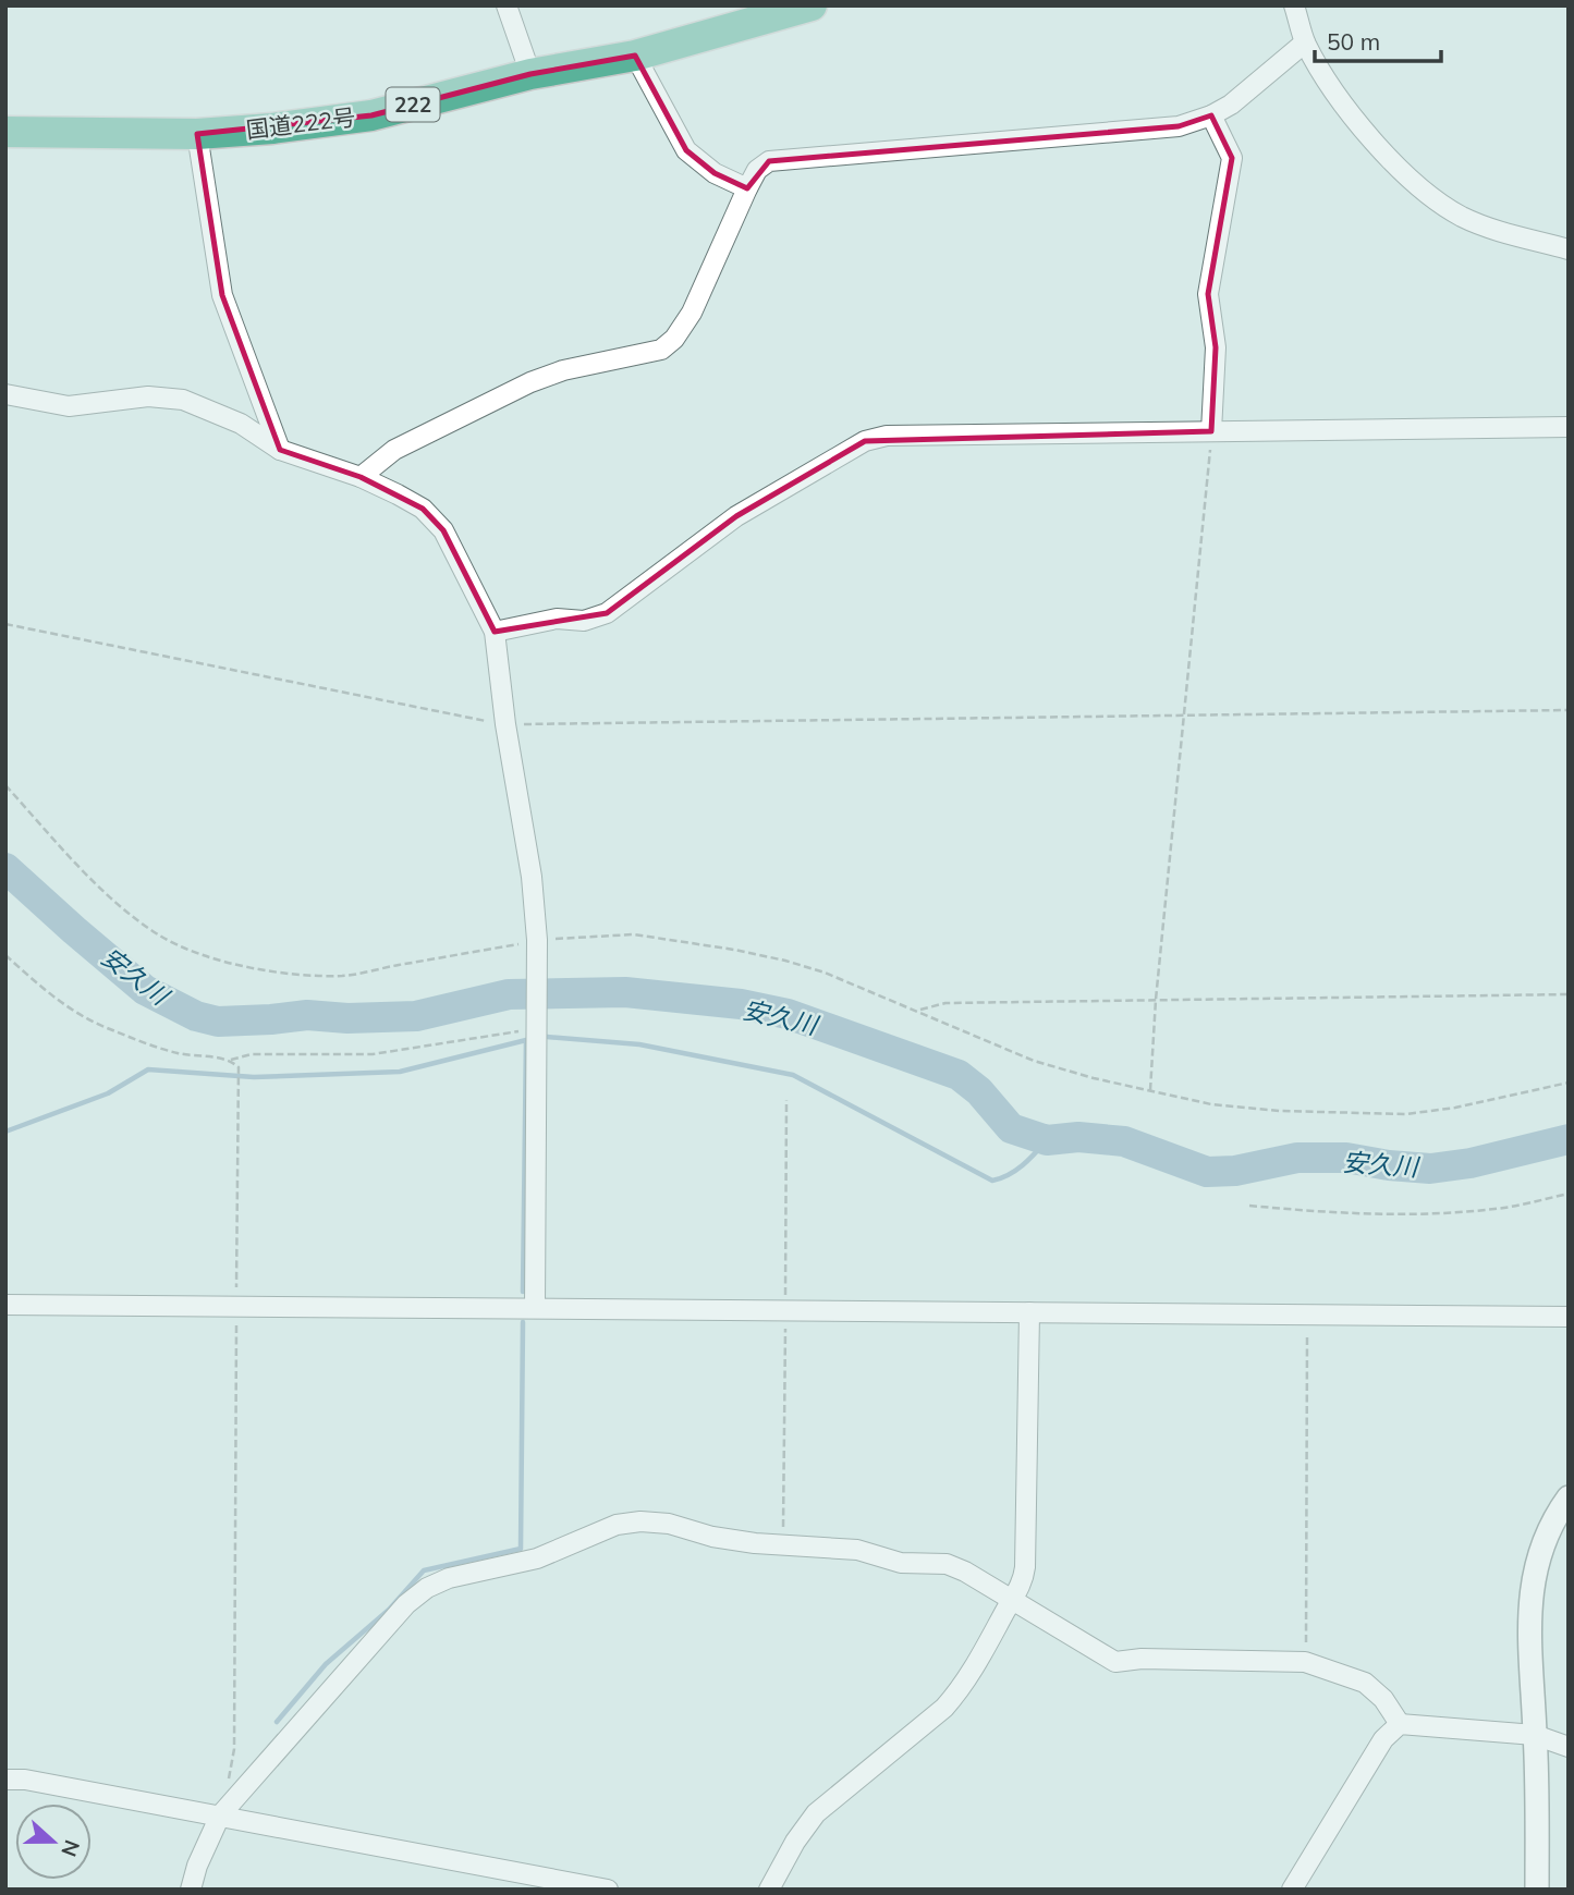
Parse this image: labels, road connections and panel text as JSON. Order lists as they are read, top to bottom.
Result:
{
  "streets": {
    "highway": ["222", "国道222号"]
  },
  "water": ["安久川"],
  "scale_bar": "50 m",
  "north": "right"
}
